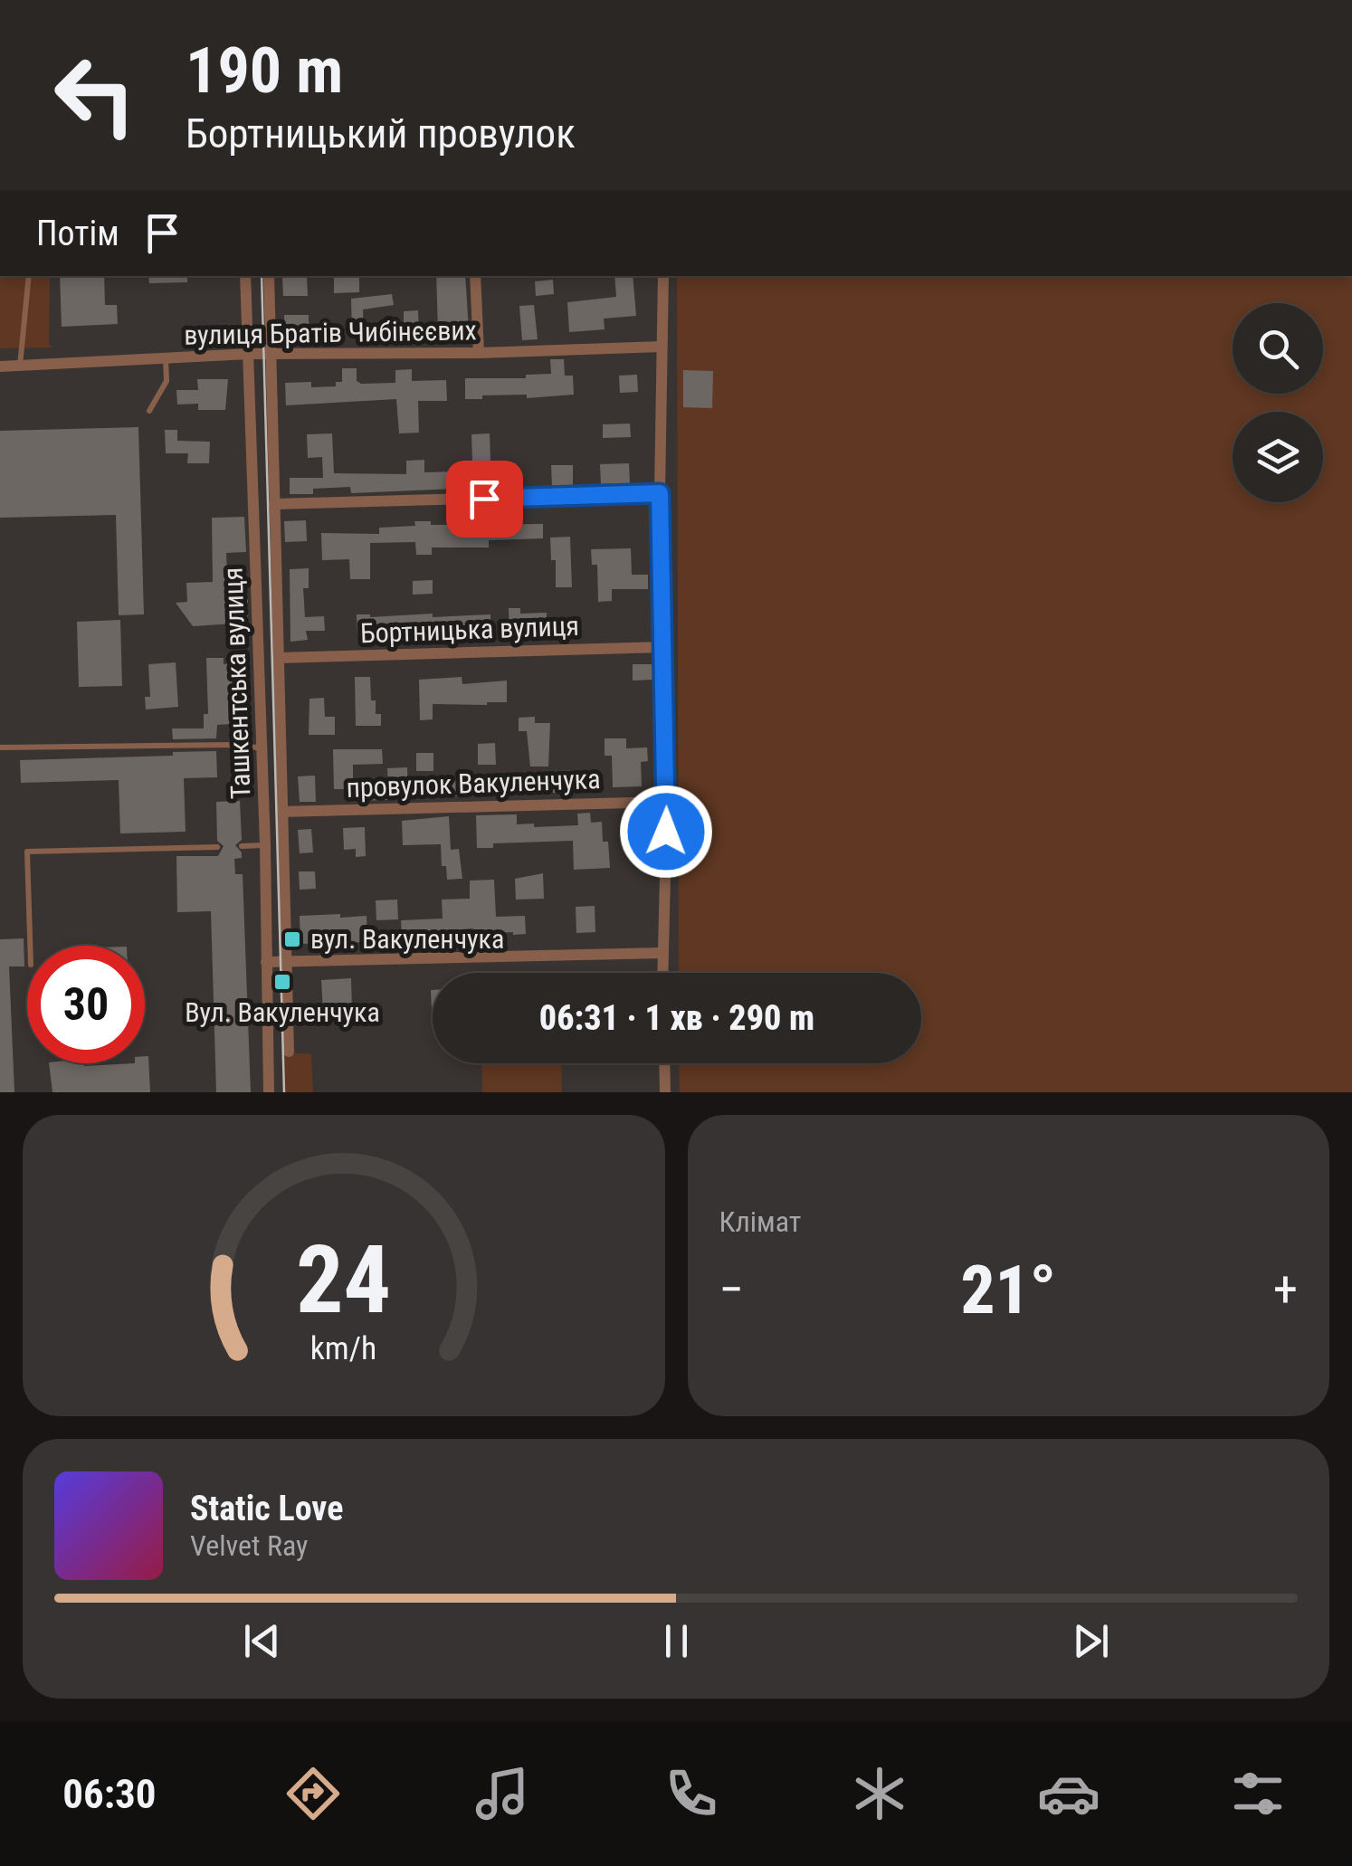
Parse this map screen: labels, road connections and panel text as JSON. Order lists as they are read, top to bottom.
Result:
{
  "streets": {
    "street": [
      "вулиця Братів Чибінєєвих",
      "Бортницька вулиця",
      "Ташкентська вулиця",
      "провулок Вакуленчука"
    ]
  },
  "crossings": [
    ["вулиця Братів Чибінєєвих", "Ташкентська вулиця"],
    ["Бортницька вулиця", "Ташкентська вулиця"],
    ["Ташкентська вулиця", "провулок Вакуленчука"]
  ],
  "places": {
    "transit": ["вул. Вакуленчука", "Вул. Вакуленчука"]
  },
  "page": {
    "turn": ["190 m", "Бортницький провулок"],
    "then": "Потім",
    "limit": "30",
    "trip": "06:31 · 1 хв · 290 m",
    "tile": "Клімат",
    "heat": ["−", "21°", "+"],
    "song": ["Static Love", "Velvet Ray"],
    "tabs": "06:30",
    "gauge": ["24", "km/h"]
  }
}
